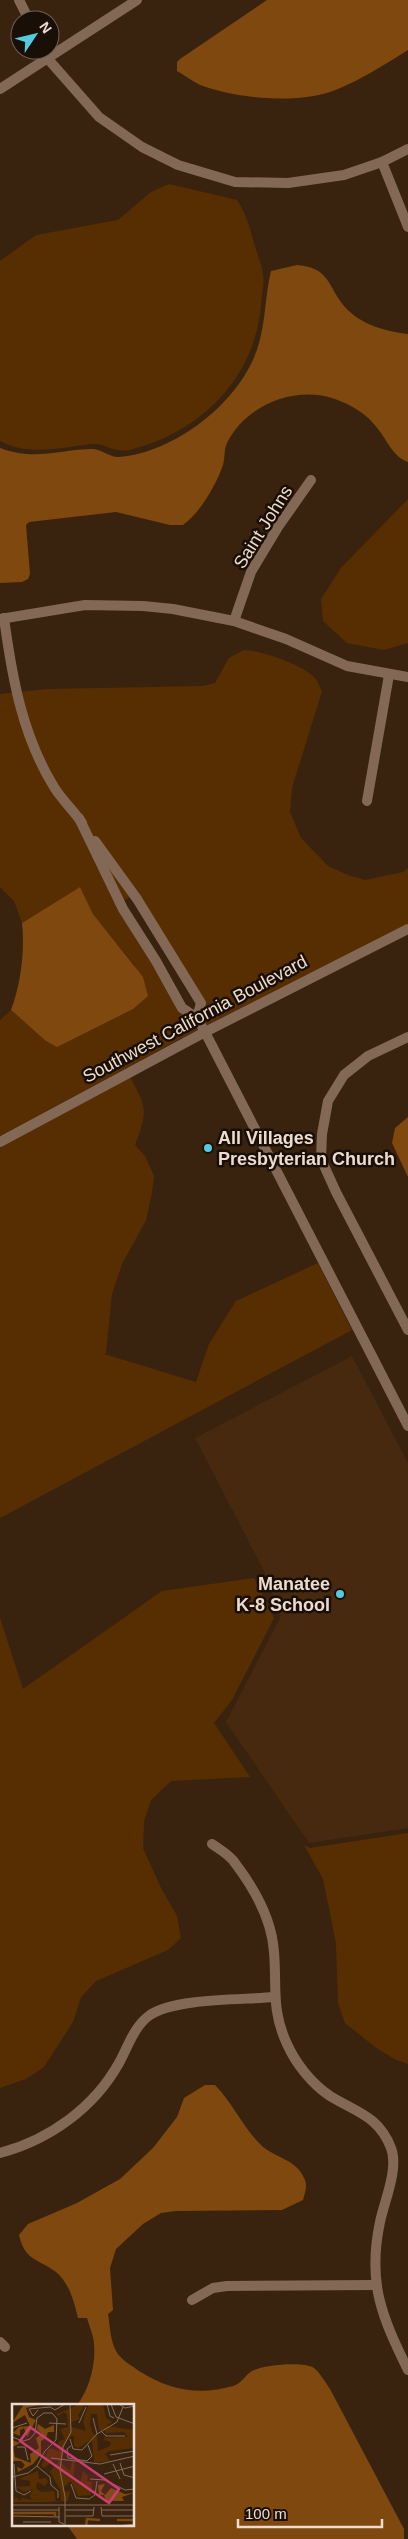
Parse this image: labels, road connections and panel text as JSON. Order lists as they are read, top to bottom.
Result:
{
  "streets": {
    "street": ["Saint Johns", "Southwest California Boulevard"]
  },
  "places": ["All Villages Presbyterian Church", "Manatee K-8 School"],
  "scale_bar": "100 m",
  "north": "top right"
}
